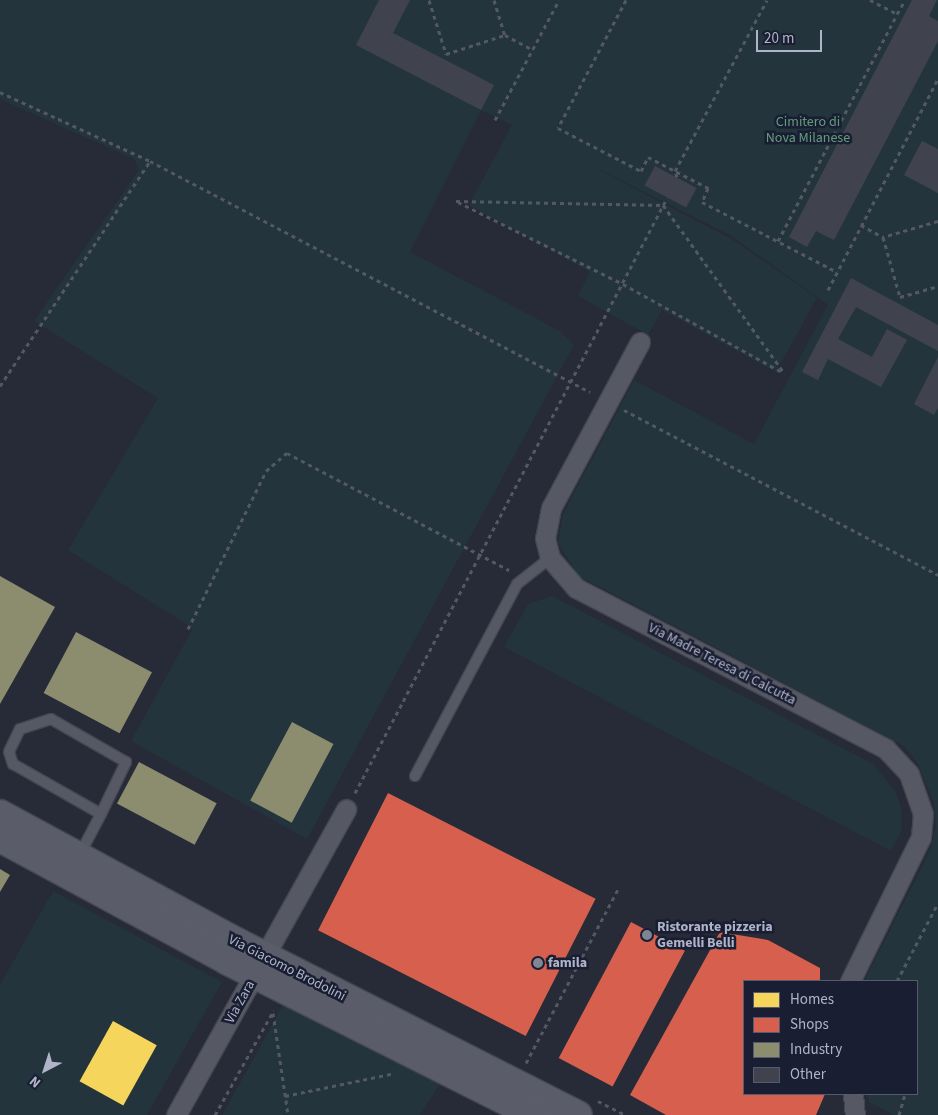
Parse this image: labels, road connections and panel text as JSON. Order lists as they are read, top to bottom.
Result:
{
  "streets": {
    "main road": ["Via Giacomo Brodolini"],
    "street": ["Via Madre Teresa di Calcutta", "Via Zara"]
  },
  "crossings": [
    ["Via Giacomo Brodolini", "Via Zara"]
  ],
  "parks": ["Cimitero di Nova Milanese"],
  "places": ["Ristorante pizzeria Gemelli Belli", "famila"],
  "legend": [
    "Homes",
    "Shops",
    "Industry",
    "Other"
  ],
  "scale_bar": "20 m",
  "north": "bottom left"
}
